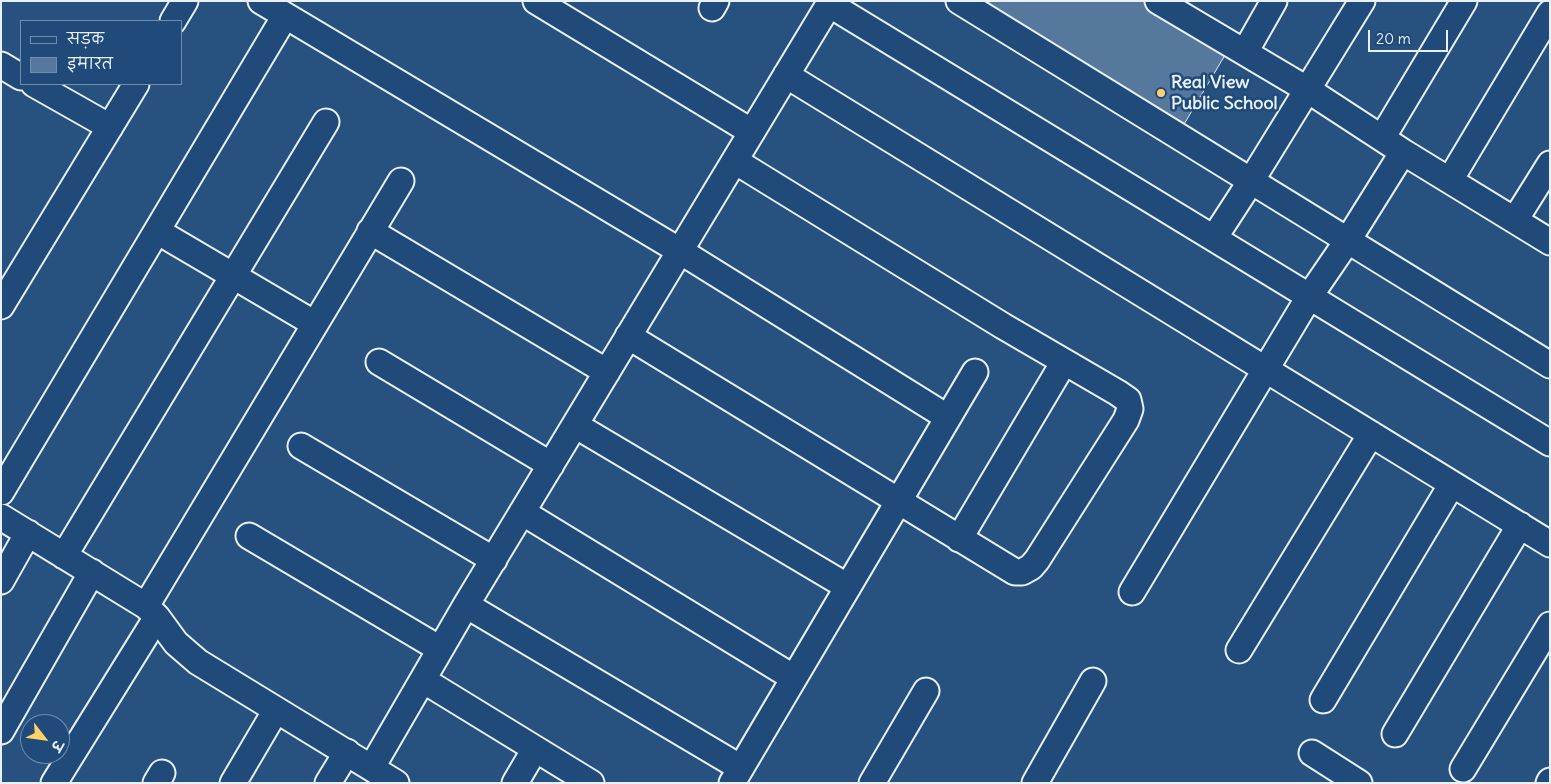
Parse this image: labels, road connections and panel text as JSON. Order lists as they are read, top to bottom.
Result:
{
  "places": ["Real View Public School"],
  "legend": ["सड़क", "इमारत"],
  "scale_bar": "20 m",
  "north": "bottom right"
}
